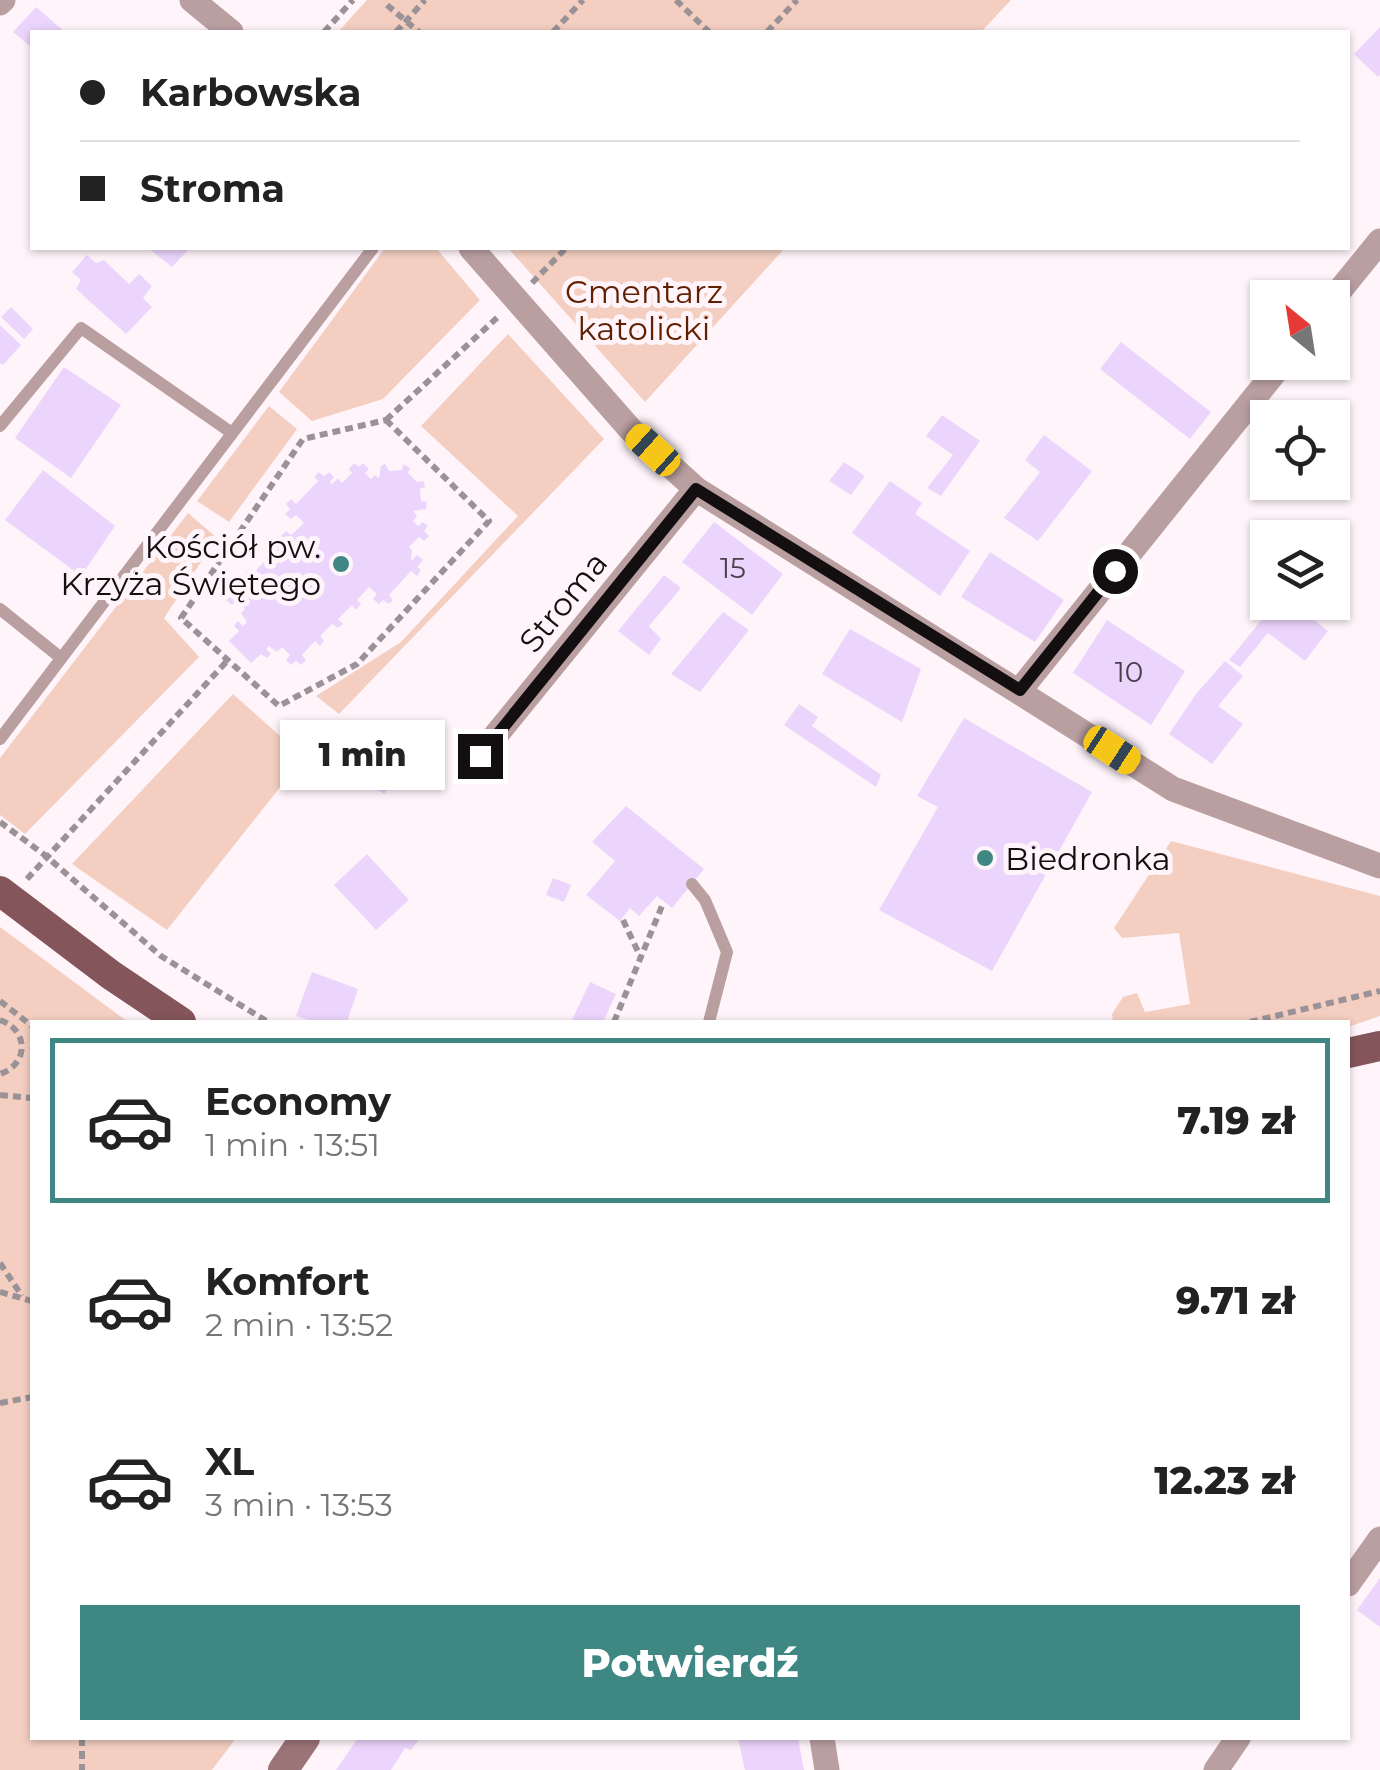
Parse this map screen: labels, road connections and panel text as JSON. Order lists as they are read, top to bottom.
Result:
{
  "streets": {
    "street": ["Stroma"]
  },
  "parks": ["Cmentarz katolicki"],
  "places": ["Kościół pw. Krzyża Świętego", "Biedronka"],
  "house_numbers": ["15", "10"],
  "north": "top left",
  "page": {
    "banner": ["Karbowska", "Stroma"],
    "bubble": "1 min",
    "list": [
      {
        "name": "Economy",
        "note": "1 min · 13:51",
        "value": "7.19 zł"
      },
      {
        "name": "Komfort",
        "note": "2 min · 13:52",
        "value": "9.71 zł"
      },
      {
        "name": "XL",
        "note": "3 min · 13:53",
        "value": "12.23 zł"
      }
    ],
    "buttons": "Potwierdź"
  }
}
